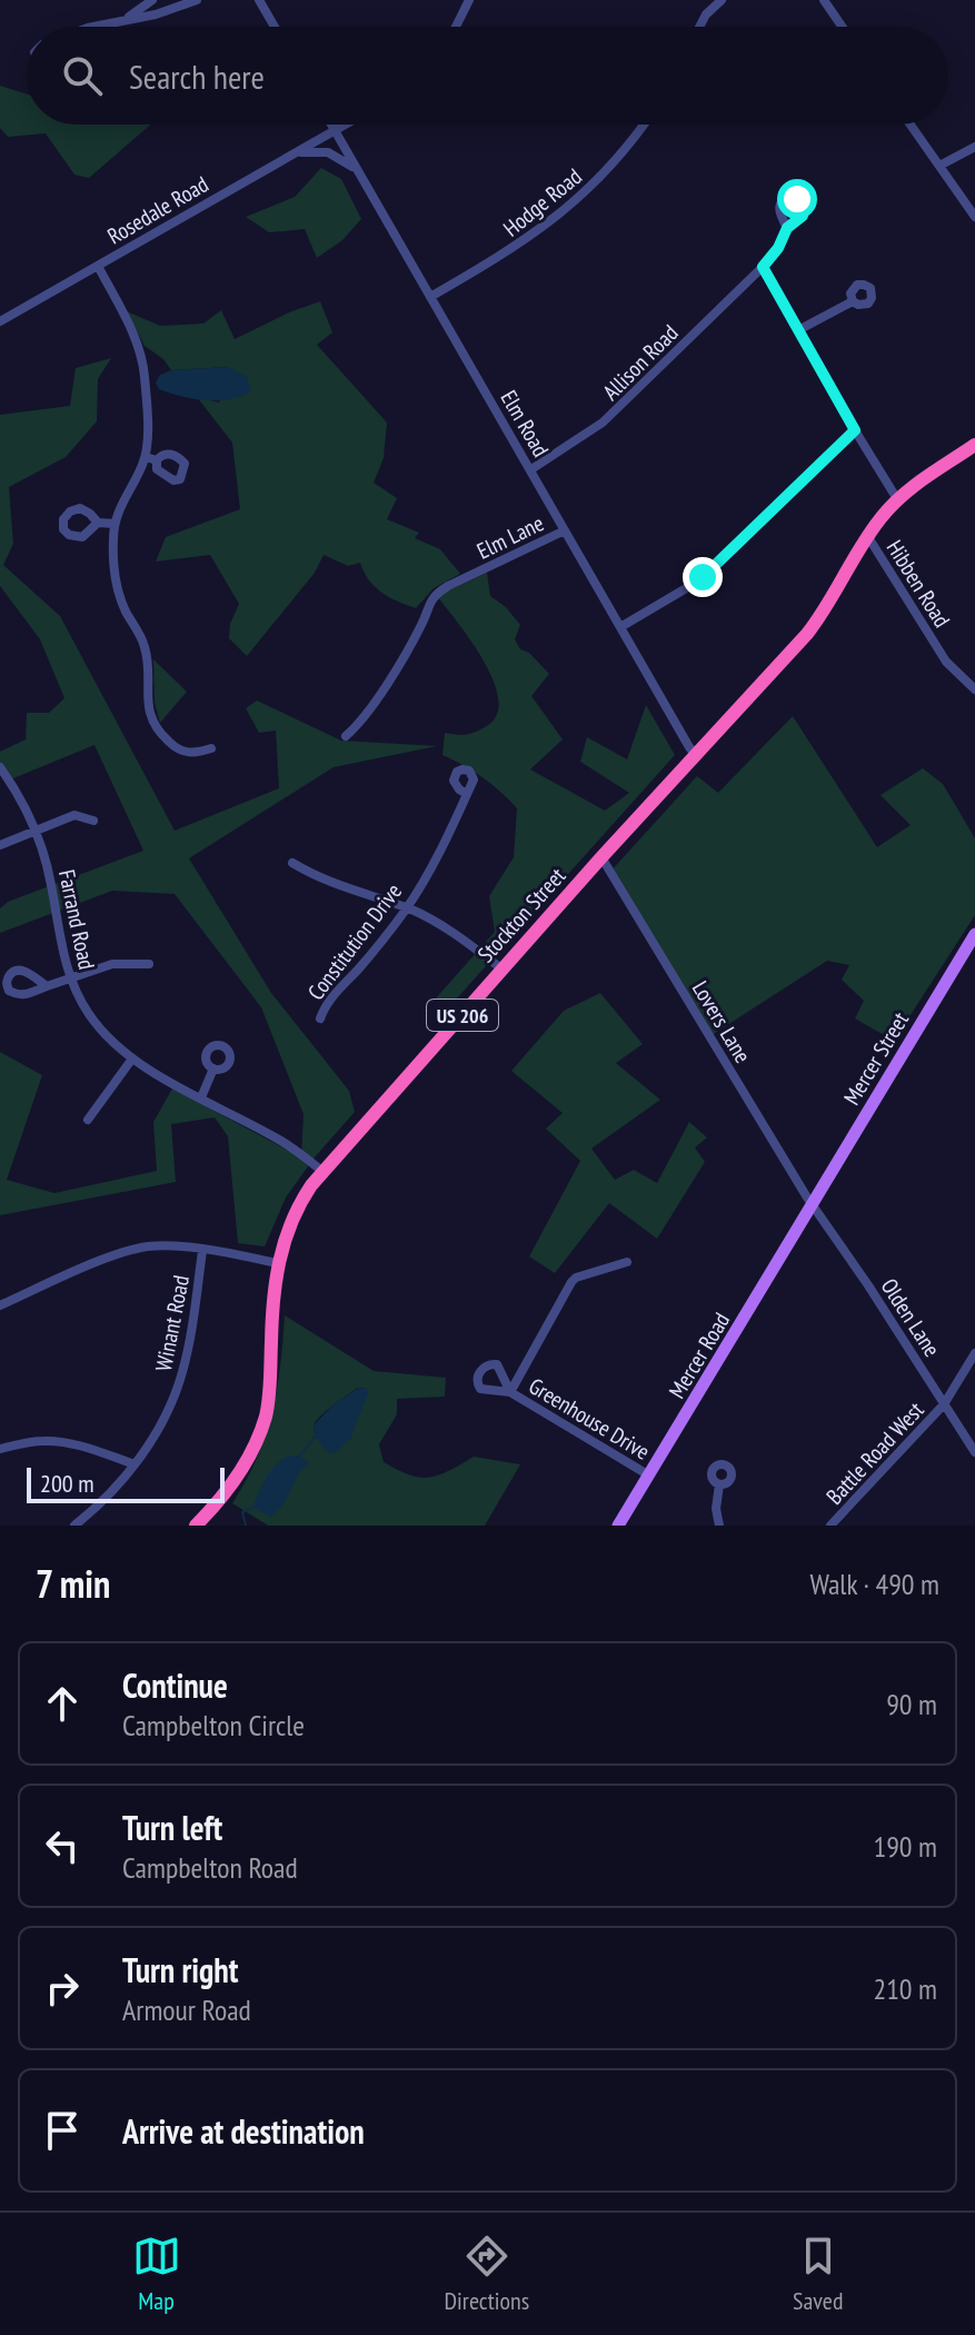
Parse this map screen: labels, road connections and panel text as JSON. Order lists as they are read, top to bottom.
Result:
{
  "streets": {
    "highway": ["Stockton Street", "US 206"],
    "main road": ["Mercer Street", "Mercer Road"],
    "street": [
      "Hodge Road",
      "Rosedale Road",
      "Allison Road",
      "Elm Road",
      "Elm Lane",
      "Hibben Road",
      "Farrand Road",
      "Constitution Drive",
      "Lovers Lane",
      "Olden Lane",
      "Winant Road",
      "Greenhouse Drive",
      "Battle Road West"
    ]
  },
  "crossings": [
    ["Hodge Road", "Elm Road"],
    ["Rosedale Road", "Elm Road"],
    ["Allison Road", "Elm Road"],
    ["Elm Road", "Elm Lane"],
    ["Elm Road", "Stockton Street"],
    ["Hibben Road", "Stockton Street"],
    ["Stockton Street", "Farrand Road"],
    ["Stockton Street", "Lovers Lane"],
    ["Lovers Lane", "Mercer Street"],
    ["Lovers Lane", "Olden Lane"],
    ["Lovers Lane", "Mercer Road"],
    ["Mercer Street", "Olden Lane"],
    ["Mercer Street", "Mercer Road"],
    ["Olden Lane", "Mercer Road"],
    ["Olden Lane", "Battle Road West"],
    ["Mercer Road", "Greenhouse Drive"]
  ],
  "scale_bar": "200 m",
  "page": {
    "search": "Search here",
    "scale": "200 m",
    "heading": ["7 min", "Walk · 490 m"],
    "list": [
      ["Continue", "Campbelton Circle", "90 m"],
      ["Turn left", "Campbelton Road", "190 m"],
      ["Turn right", "Armour Road", "210 m"],
      "Arrive at destination"
    ],
    "nav": ["Map", "Directions", "Saved"]
  }
}
